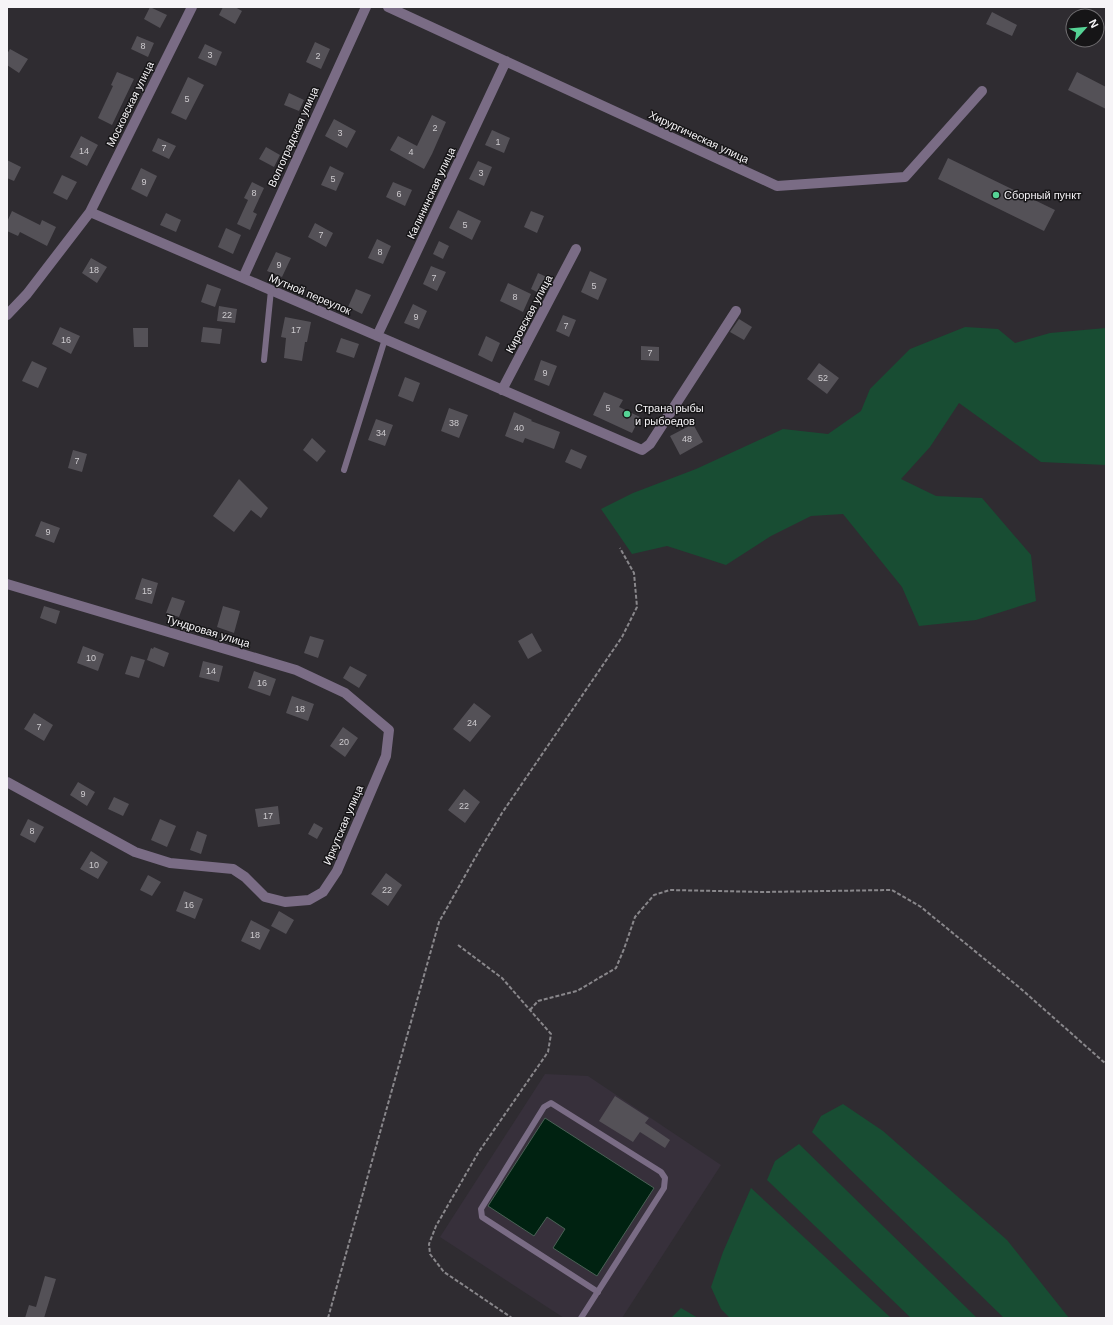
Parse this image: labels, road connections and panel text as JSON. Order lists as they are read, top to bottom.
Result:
{
  "streets": {
    "street": [
      "Московская улица",
      "Волгоградская улица",
      "Хирургическая улица",
      "Калининская улица",
      "Мутной переулок",
      "Кировская улица",
      "Тундровая улица",
      "Иркутская улица"
    ]
  },
  "crossings": [
    ["Московская улица", "Мутной переулок"],
    ["Волгоградская улица", "Мутной переулок"],
    ["Хирургическая улица", "Калининская улица"],
    ["Калининская улица", "Мутной переулок"],
    ["Мутной переулок", "Кировская улица"],
    ["Тундровая улица", "Иркутская улица"]
  ],
  "places": ["Сборный пункт", "Страна рыбы и рыбоедов"],
  "house_numbers": [
    "8",
    "3",
    "2",
    "5",
    "2",
    "3",
    "1",
    "7",
    "14",
    "4",
    "3",
    "5",
    "9",
    "8",
    "6",
    "5",
    "7",
    "8",
    "9",
    "18",
    "7",
    "5",
    "8",
    "22",
    "9",
    "7",
    "17",
    "16",
    "7",
    "9",
    "52",
    "5",
    "38",
    "40",
    "34",
    "48",
    "7",
    "9",
    "15",
    "10",
    "14",
    "16",
    "18",
    "24",
    "7",
    "20",
    "9",
    "22",
    "17",
    "8",
    "10",
    "22",
    "16",
    "18"
  ],
  "north": "top right"
}
